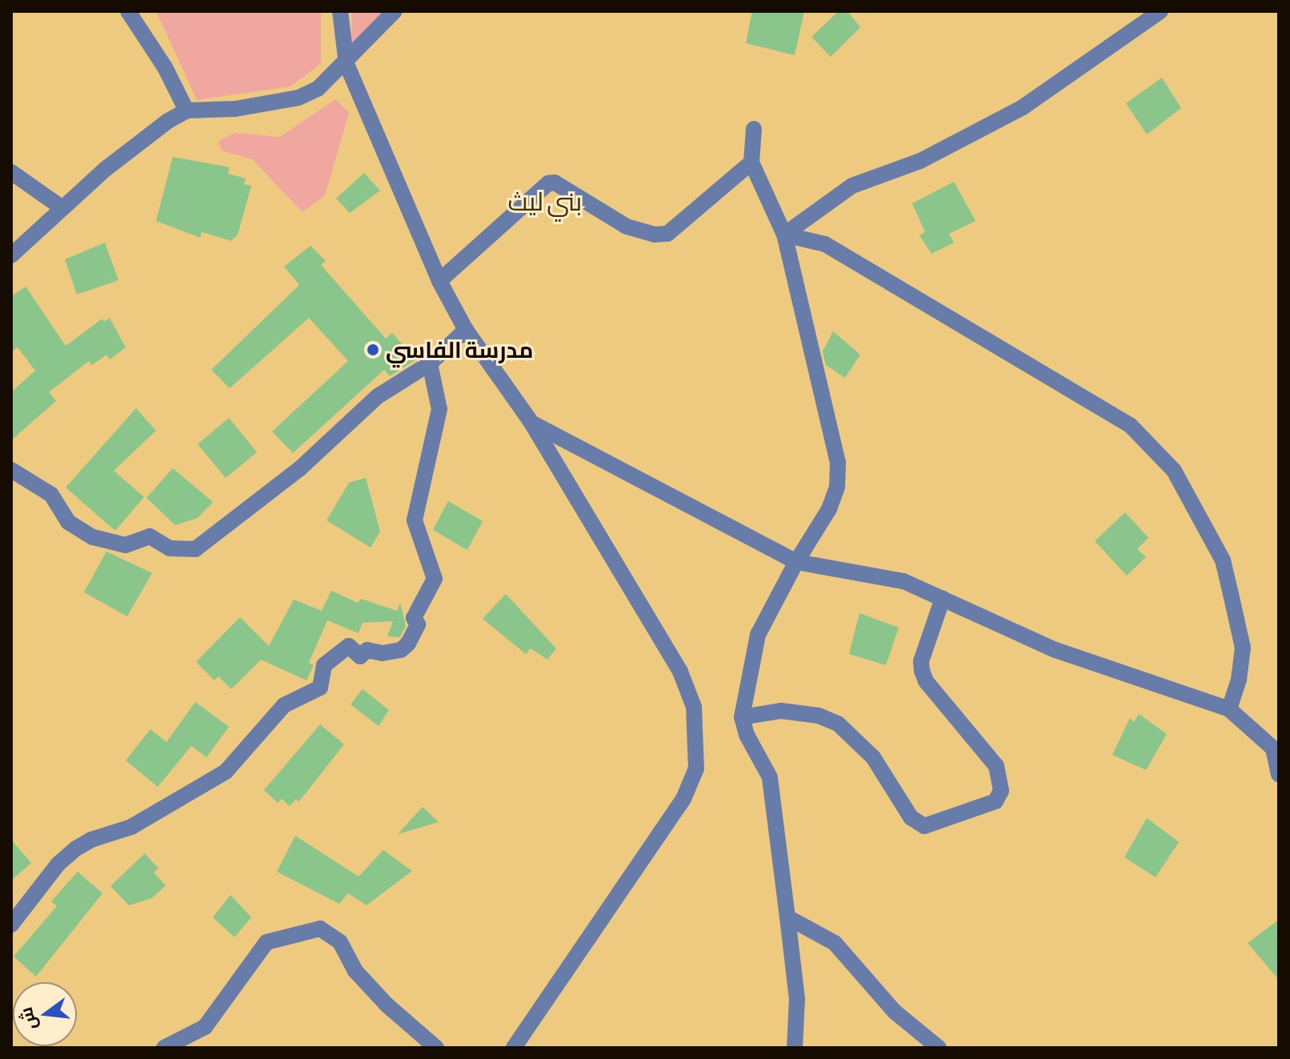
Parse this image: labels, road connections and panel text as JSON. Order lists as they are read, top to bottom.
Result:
{
  "districts": ["بني ليث"],
  "places": ["مدرسة الفاسي"],
  "north": "left"
}
